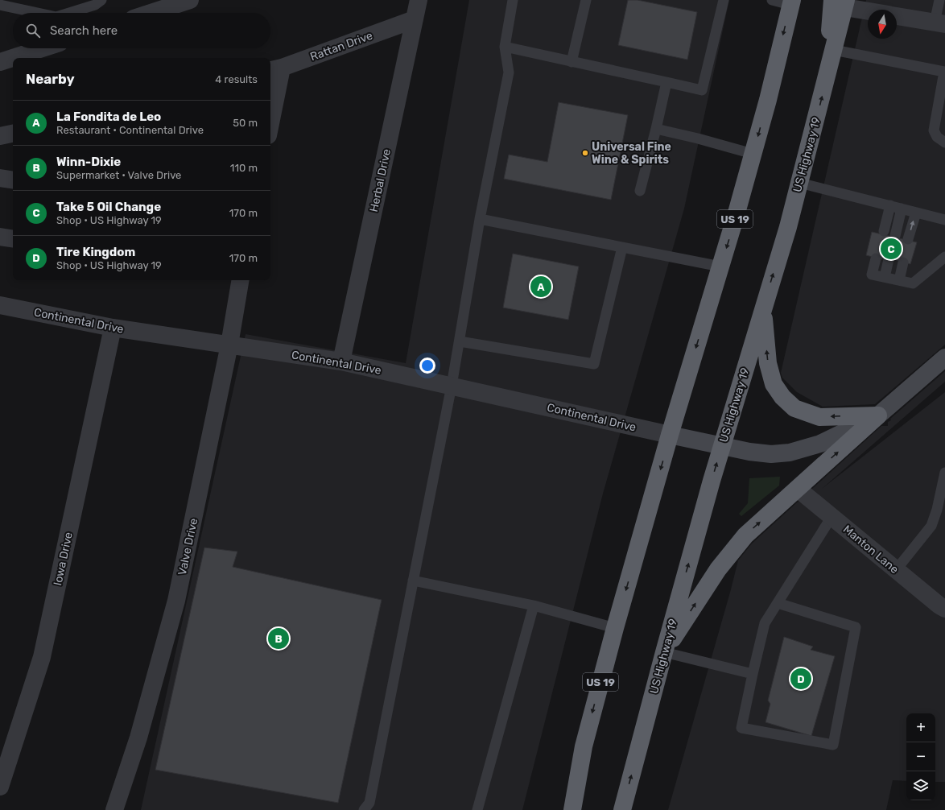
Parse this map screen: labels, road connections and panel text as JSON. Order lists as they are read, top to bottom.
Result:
{
  "streets": {
    "highway": ["US Highway 19", "US 19"],
    "street": [
      "Rattan Drive",
      "Herbal Drive",
      "Continental Drive",
      "Valve Drive",
      "Manton Lane",
      "Iowa Drive"
    ]
  },
  "crossings": [
    ["Rattan Drive", "Herbal Drive"],
    ["Herbal Drive", "Continental Drive"],
    ["US 19", "Continental Drive"],
    ["Continental Drive", "Valve Drive"],
    ["Continental Drive", "Iowa Drive"]
  ],
  "places": ["Universal Fine Wine & Spirits"],
  "north": "bottom",
  "page": {
    "search": "Search here",
    "heading": ["Nearby", "4 results"],
    "list": [
      {
        "mark": "A",
        "name": "La Fondita de Leo",
        "note": "Restaurant · Continental Drive",
        "value": "50 m"
      },
      {
        "mark": "B",
        "name": "Winn-Dixie",
        "note": "Supermarket · Valve Drive",
        "value": "110 m"
      },
      {
        "mark": "C",
        "name": "Take 5 Oil Change",
        "note": "Shop · US Highway 19",
        "value": "170 m"
      },
      {
        "mark": "D",
        "name": "Tire Kingdom",
        "note": "Shop · US Highway 19",
        "value": "170 m"
      }
    ],
    "pins": [
      "C",
      "A",
      "B",
      "D"
    ],
    "map_buttons": ["+", "−"]
  }
}
